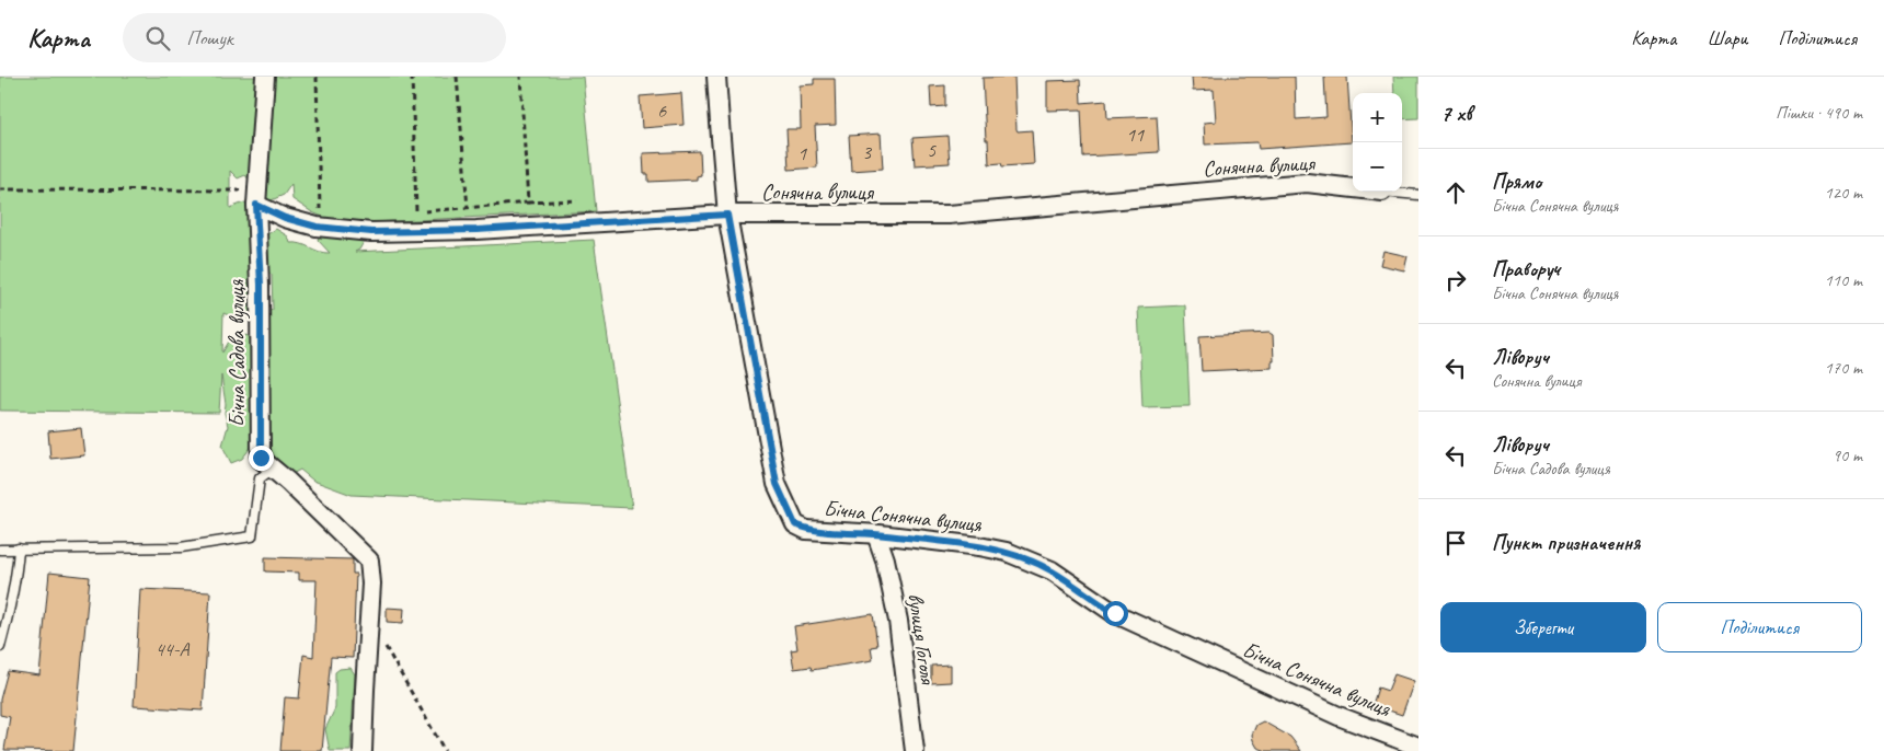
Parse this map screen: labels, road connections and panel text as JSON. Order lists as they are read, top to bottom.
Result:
{
  "streets": {
    "street": [
      "Сонячна вулиця",
      "Бічна Садова вулиця",
      "Бічна Сонячна вулиця",
      "вулиця Гоголя"
    ]
  },
  "crossings": [
    ["Сонячна вулиця", "Бічна Садова вулиця"],
    ["Сонячна вулиця", "Бічна Сонячна вулиця"],
    ["Бічна Сонячна вулиця", "вулиця Гоголя"]
  ],
  "house_numbers": [
    "6",
    "11",
    "5",
    "3",
    "1",
    "44-А"
  ],
  "page": {
    "header": "Карта",
    "search": "Пошук",
    "nav": ["Карта", "Шари", "Поділитися"],
    "heading": ["7 хв", "Пішки · 490 m"],
    "map_buttons": ["+", "−"],
    "list": [
      ["Прямо", "Бічна Сонячна вулиця", "120 m"],
      ["Праворуч", "Бічна Сонячна вулиця", "110 m"],
      ["Ліворуч", "Сонячна вулиця", "170 m"],
      ["Ліворуч", "Бічна Садова вулиця", "90 m"],
      "Пункт призначення"
    ],
    "buttons": ["Зберегти", "Поділитися"]
  }
}
